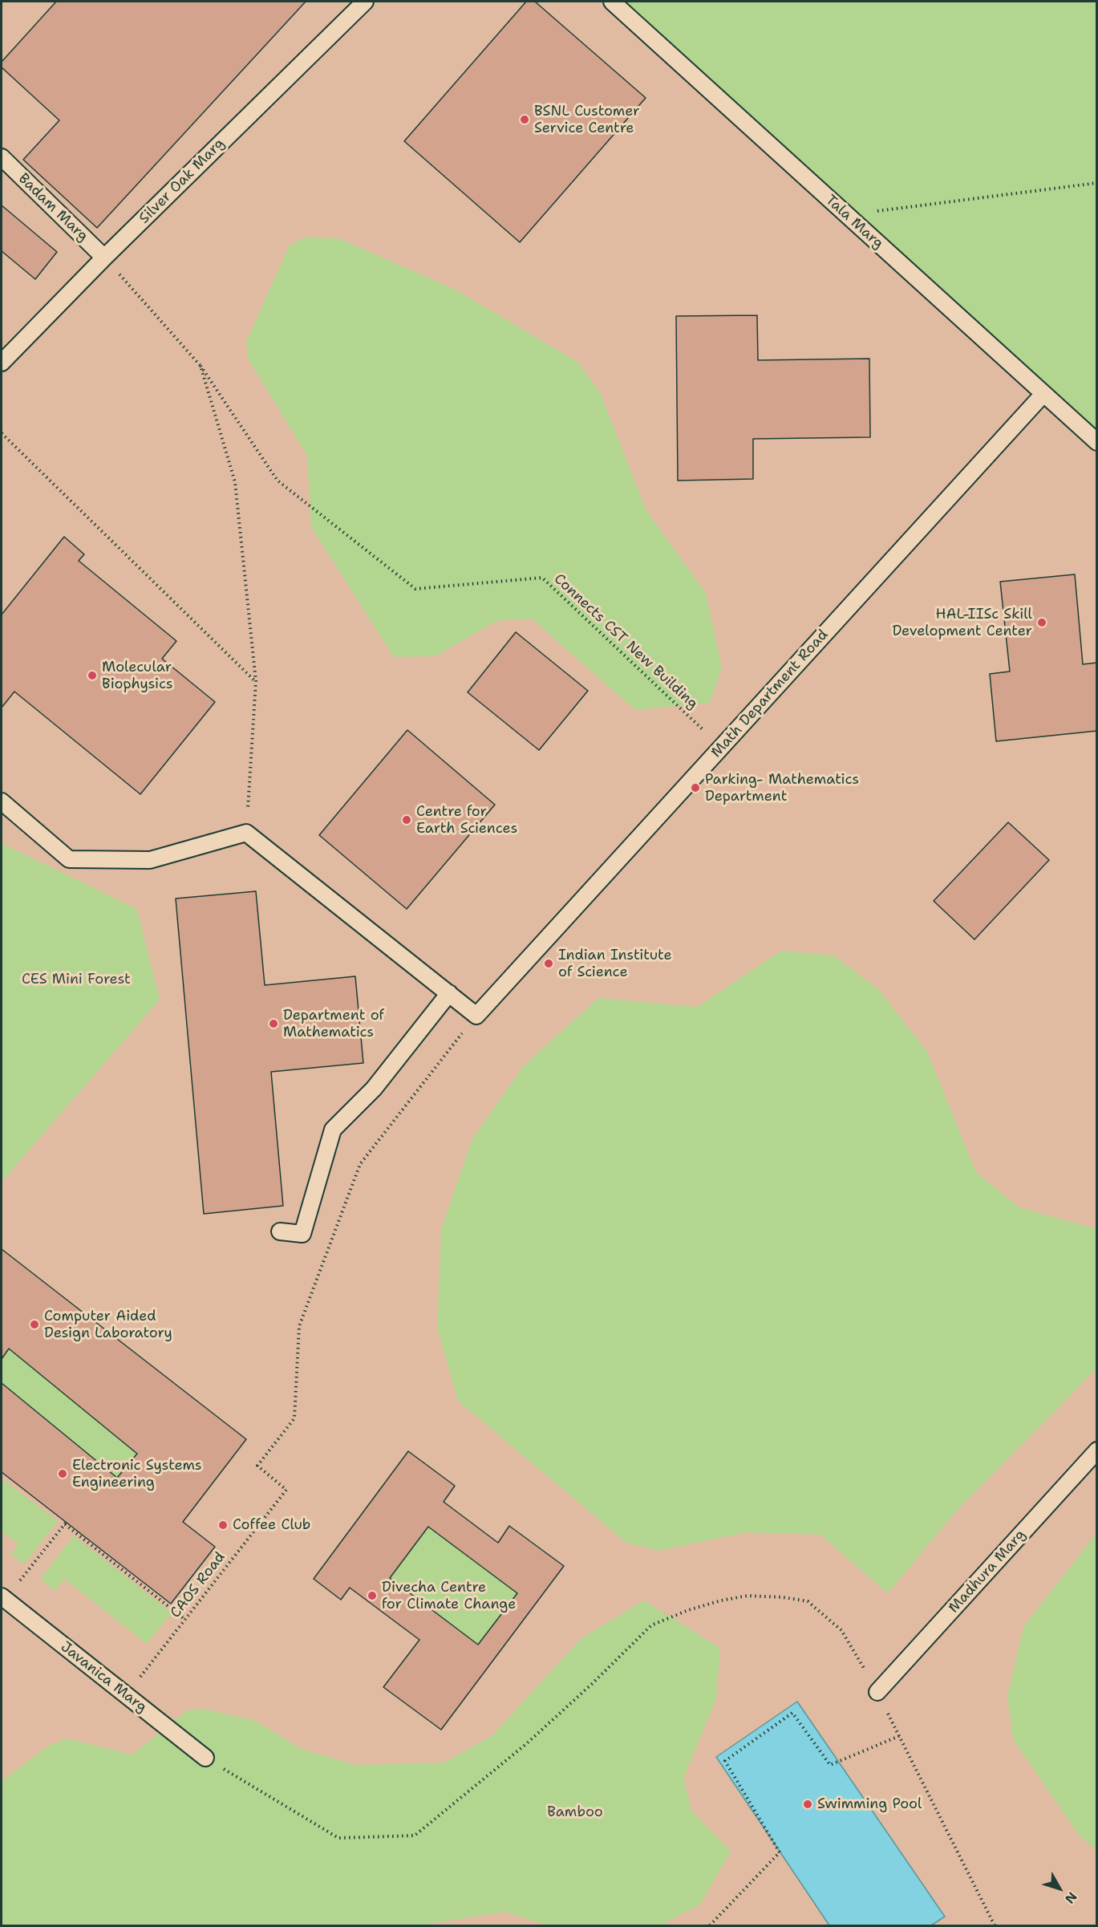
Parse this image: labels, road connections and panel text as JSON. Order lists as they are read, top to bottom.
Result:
{
  "streets": {
    "lane": [
      "Silver Oak Marg",
      "Badam Marg",
      "Tala Marg",
      "Math Department Road",
      "Madhura Marg",
      "Javanica Marg"
    ],
    "path": ["Connects CST New Building", "CAOS Road"]
  },
  "crossings": [
    ["Silver Oak Marg", "Badam Marg"],
    ["Silver Oak Marg", "Connects CST New Building"],
    ["Badam Marg", "Connects CST New Building"],
    ["Tala Marg", "Math Department Road"],
    ["Connects CST New Building", "Math Department Road"],
    ["Math Department Road", "CAOS Road"],
    ["CAOS Road", "Javanica Marg"]
  ],
  "parks": ["CES Mini Forest", "Bamboo"],
  "places": [
    "BSNL Customer Service Centre",
    "HAL-IISc Skill Development Center",
    "Molecular Biophysics",
    "Parking- Mathematics Department",
    "Centre for Earth Sciences",
    "Indian Institute of Science",
    "Department of Mathematics",
    "Computer Aided Design Laboratory",
    "Electronic Systems Engineering",
    "Coffee Club",
    "Divecha Centre for Climate Change",
    "Swimming Pool"
  ],
  "north": "bottom right"
}
